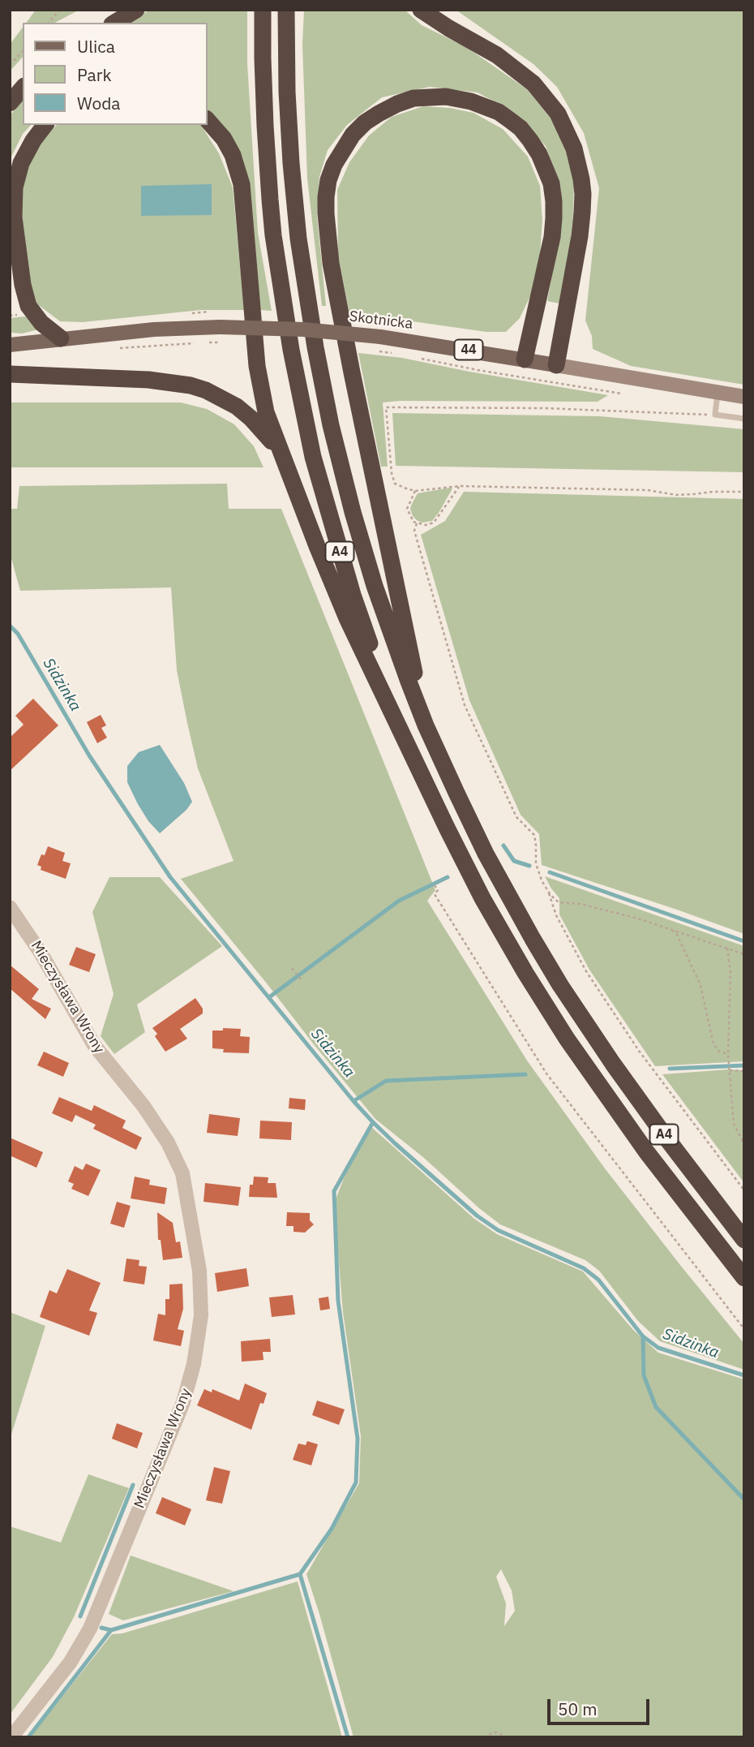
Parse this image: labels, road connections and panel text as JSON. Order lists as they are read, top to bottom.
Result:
{
  "streets": {
    "highway": ["A4"],
    "main road": ["Skotnicka", "44"],
    "street": ["Mieczysława Wrony"]
  },
  "water": ["Sidzinka"],
  "legend": ["Ulica", "Park", "Woda"],
  "scale_bar": "50 m"
}
